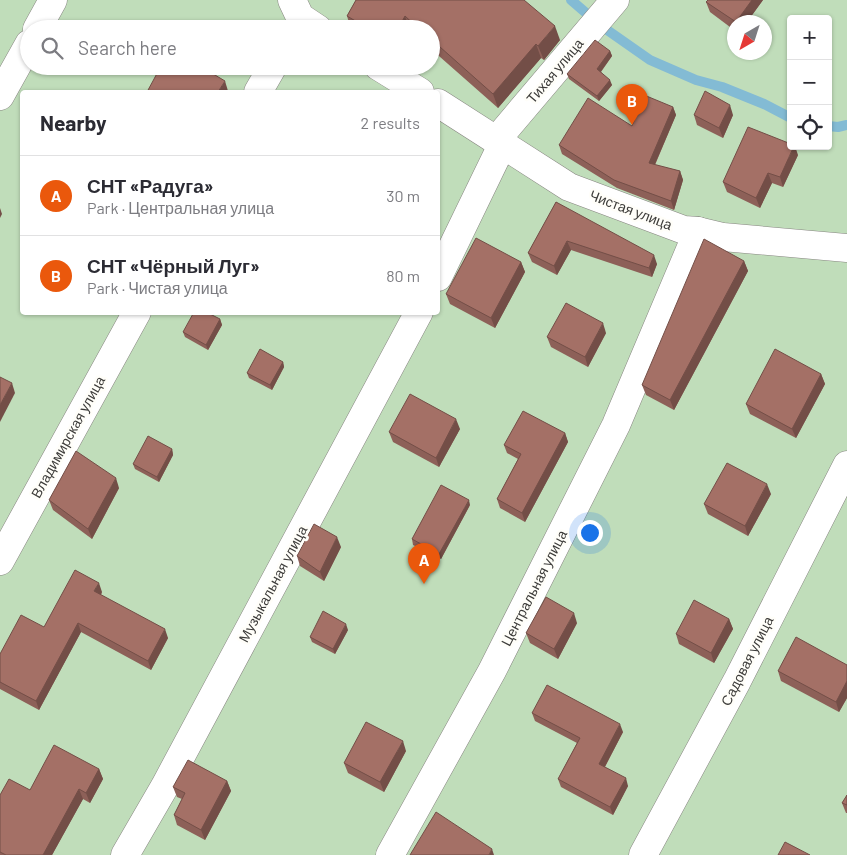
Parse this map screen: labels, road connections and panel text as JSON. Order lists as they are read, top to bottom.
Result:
{
  "streets": {
    "street": [
      "Тихая улица",
      "Чистая улица",
      "Владимирская улица",
      "Музыкальная улица",
      "Центральная улица",
      "Садовая улица"
    ]
  },
  "crossings": [
    ["Тихая улица", "Чистая улица"],
    ["Чистая улица", "Центральная улица"]
  ],
  "north": "bottom left",
  "page": {
    "map_buttons": ["+", "−"],
    "search": "Search here",
    "pins": ["B", "A"],
    "heading": ["Nearby", "2 results"],
    "list": [
      {
        "mark": "A",
        "name": "СНТ «Радуга»",
        "note": "Park · Центральная улица",
        "value": "30 m"
      },
      {
        "mark": "B",
        "name": "СНТ «Чёрный Луг»",
        "note": "Park · Чистая улица",
        "value": "80 m"
      }
    ]
  }
}
